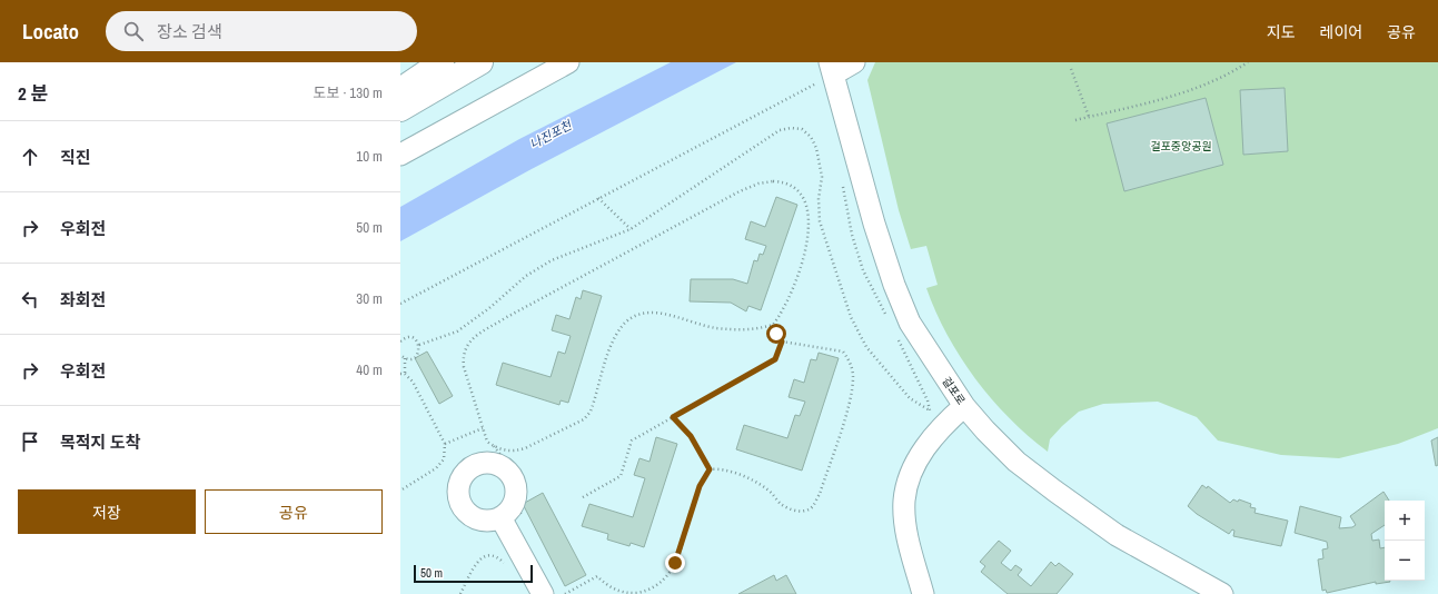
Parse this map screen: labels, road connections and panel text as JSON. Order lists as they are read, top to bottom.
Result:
{
  "streets": {
    "street": ["걸포로"]
  },
  "water": ["나진포천"],
  "parks": ["걸포중앙공원"],
  "scale_bar": "50 m",
  "page": {
    "header": "Locato",
    "search": "장소 검색",
    "nav": ["지도", "레이어", "공유"],
    "heading": ["2 분", "도보 · 130 m"],
    "list": [
      ["직진", "10 m"],
      ["우회전", "50 m"],
      ["좌회전", "30 m"],
      ["우회전", "40 m"],
      "목적지 도착"
    ],
    "buttons": ["저장", "공유"],
    "map_buttons": ["+", "−"],
    "scale": "50 m"
  }
}
